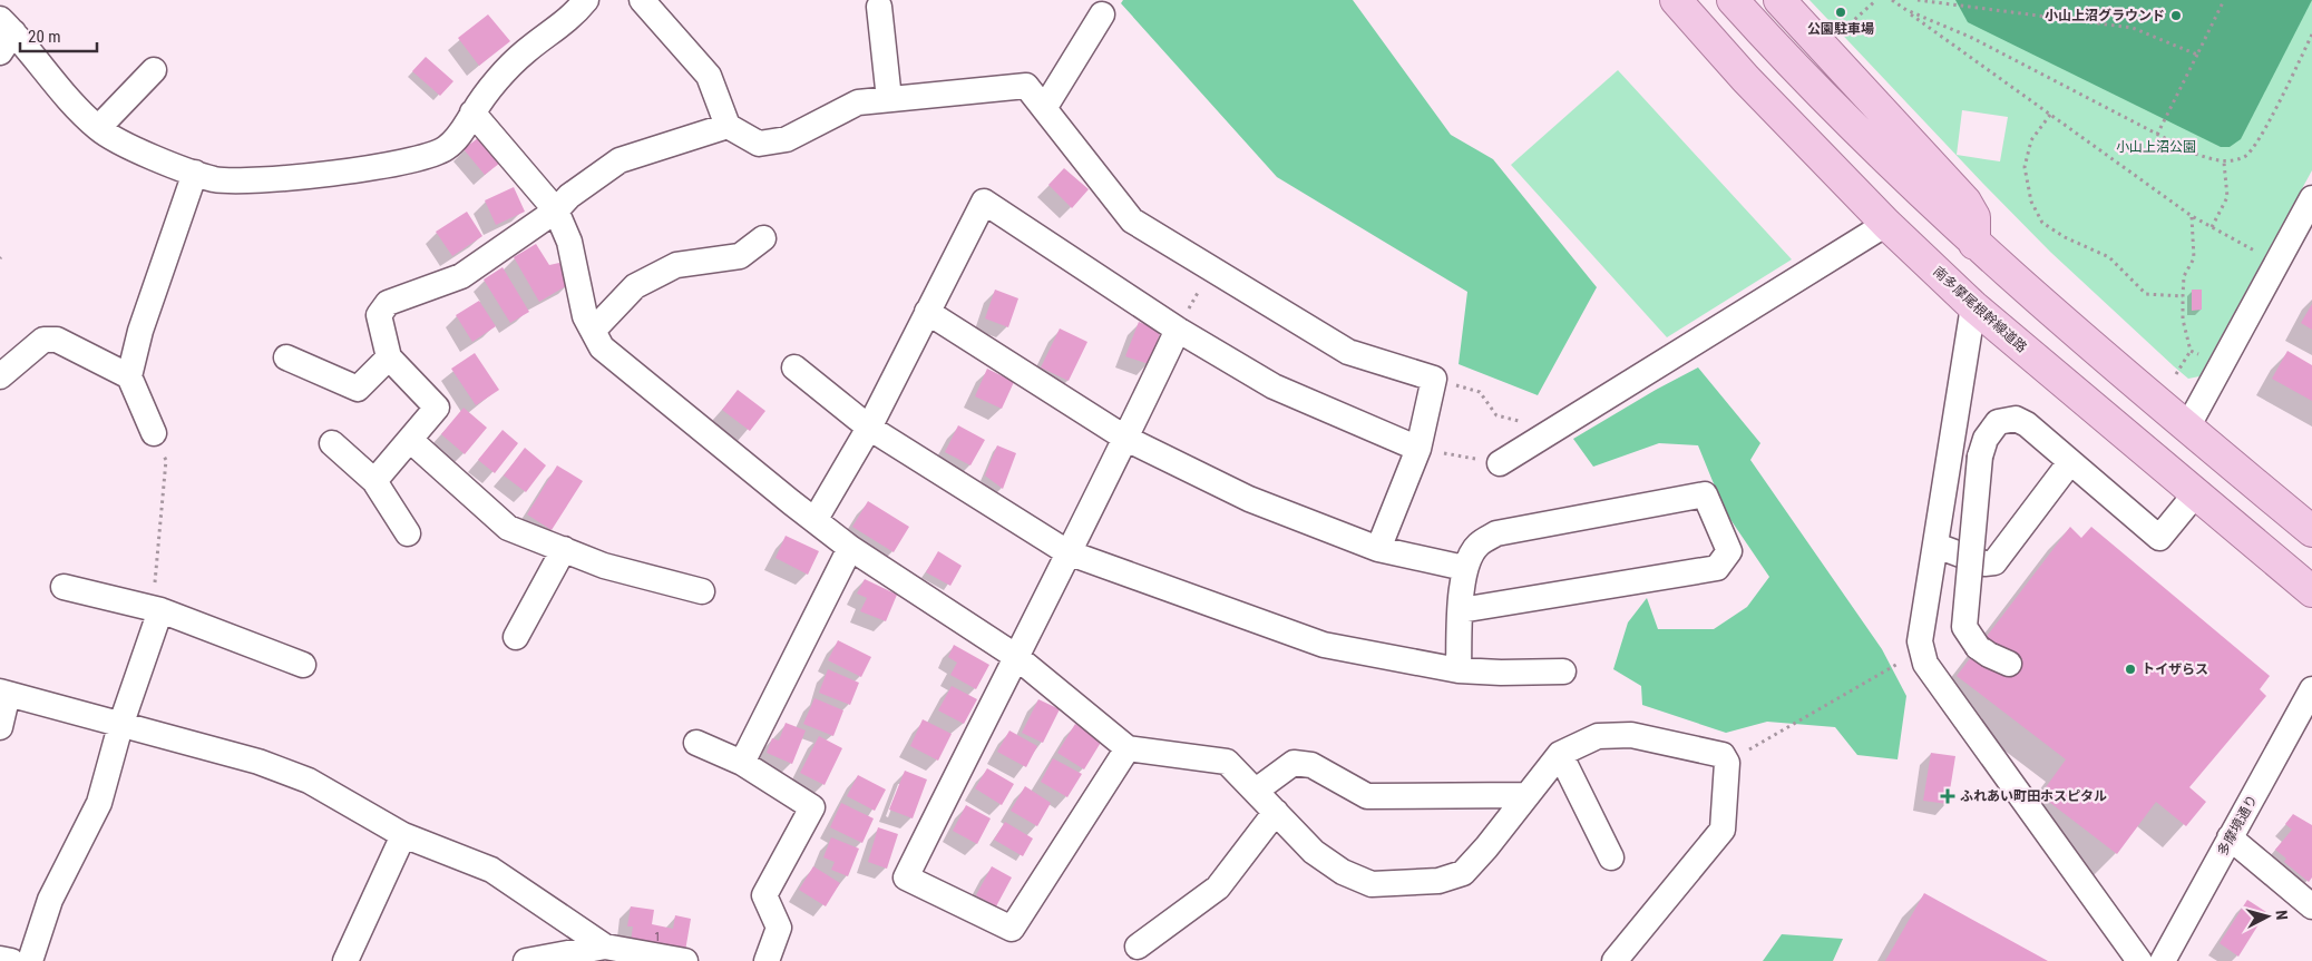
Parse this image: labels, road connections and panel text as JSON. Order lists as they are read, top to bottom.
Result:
{
  "streets": {
    "main road": ["南多摩尾根幹線道路"],
    "street": ["多摩境通り"]
  },
  "parks": ["小山上沼公園"],
  "places": {
    "other": ["公園駐車場", "小山上沼グラウンド", "トイザらス"],
    "health": ["ふれあい町田ホスピタル"]
  },
  "house_numbers": ["1"],
  "scale_bar": "20 m",
  "north": "right"
}
